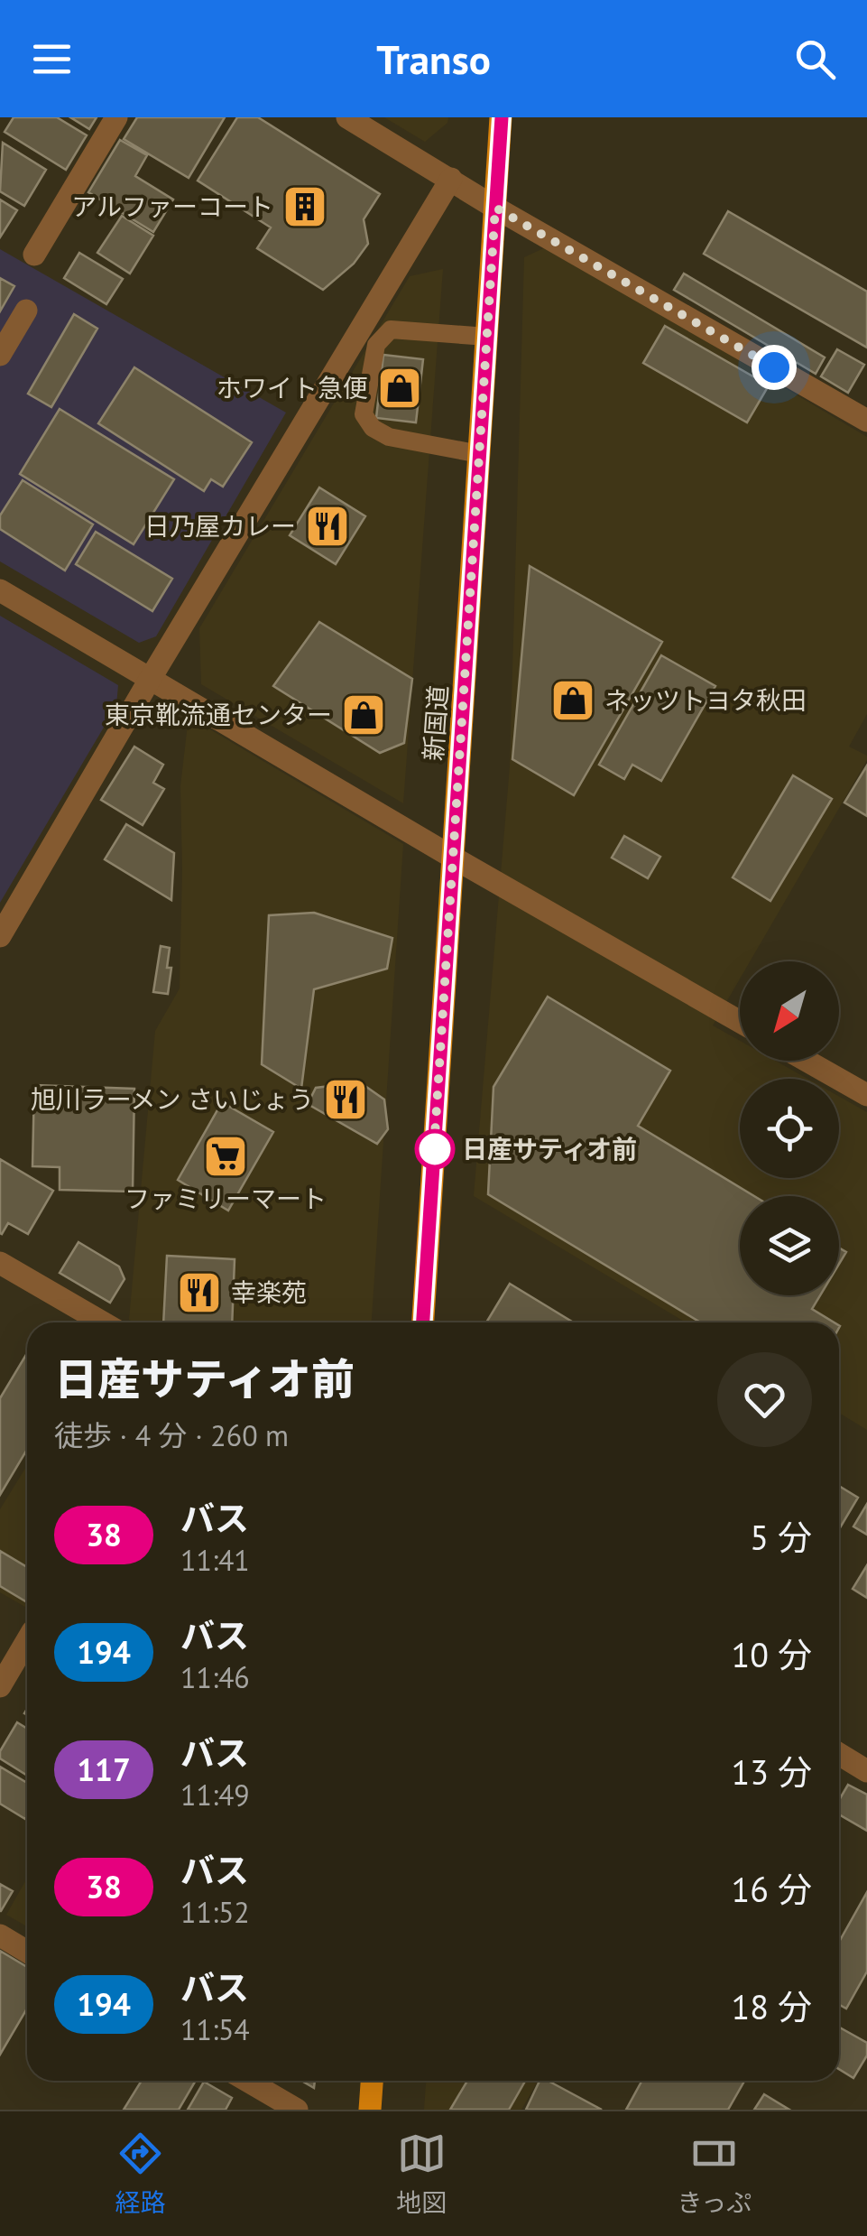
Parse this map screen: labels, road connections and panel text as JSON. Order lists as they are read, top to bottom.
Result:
{
  "streets": {
    "main road": ["新国道"]
  },
  "places": {
    "building": ["アルファーコート"],
    "shop": ["ホワイト急便", "ネッツトヨタ秋田", "東京靴流通センター"],
    "restaurant": ["日乃屋カレー", "旭川ラーメン さいじょう", "幸楽苑"],
    "other": ["日産サティオ前"],
    "supermarket": ["ファミリーマート"]
  },
  "lines": ["bus line 38"],
  "north": "bottom left",
  "page": {
    "header": "Transo",
    "heading": ["日産サティオ前", "徒歩 · 4 分 · 260 m"],
    "list": [
      {
        "mark": "38",
        "name": "バス",
        "note": "11:41",
        "value": "5 分"
      },
      {
        "mark": "194",
        "name": "バス",
        "note": "11:46",
        "value": "10 分"
      },
      {
        "mark": "117",
        "name": "バス",
        "note": "11:49",
        "value": "13 分"
      },
      {
        "mark": "38",
        "name": "バス",
        "note": "11:52",
        "value": "16 分"
      },
      {
        "mark": "194",
        "name": "バス",
        "note": "11:54",
        "value": "18 分"
      }
    ],
    "tabs": ["経路", "地図", "きっぷ"]
  }
}
